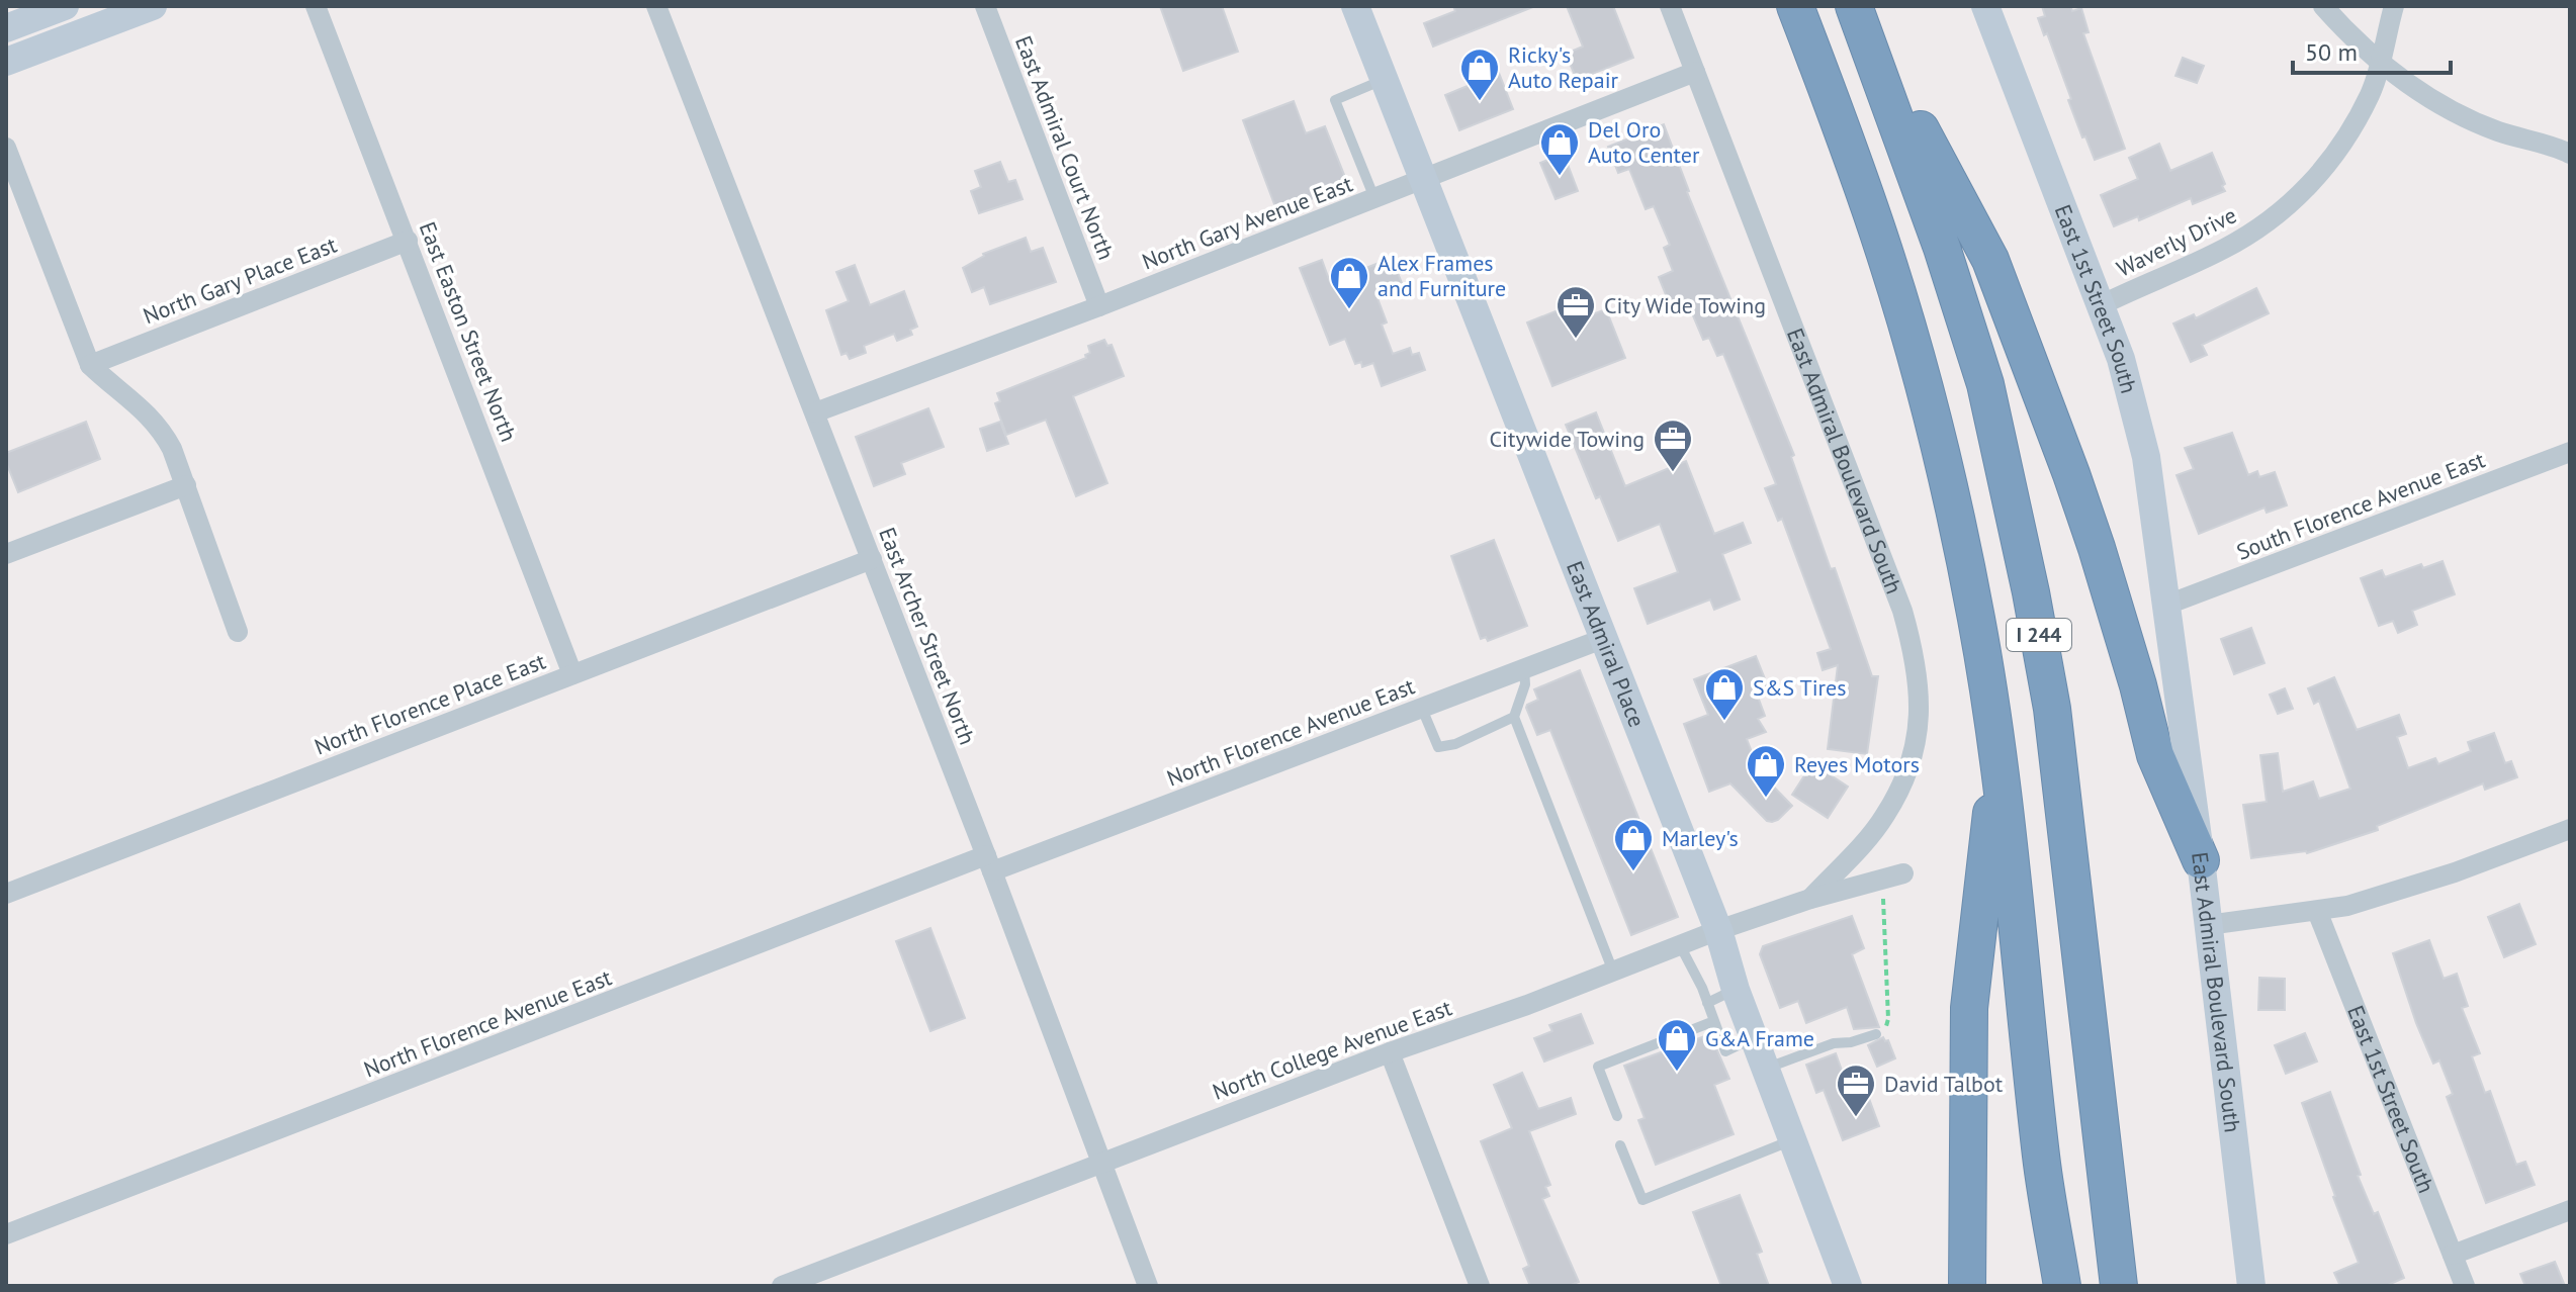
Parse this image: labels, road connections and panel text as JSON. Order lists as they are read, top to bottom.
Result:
{
  "streets": {
    "highway": ["I 244"],
    "main road": ["East 1st Street South", "East Admiral Boulevard South", "East Admiral Place"],
    "street": [
      "East Admiral Court North",
      "North Gary Avenue East",
      "Waverly Drive",
      "North Gary Place East",
      "East Easton Street North",
      "South Florence Avenue East",
      "East Archer Street North",
      "North Florence Place East",
      "North Florence Avenue East",
      "North College Avenue East"
    ]
  },
  "crossings": [
    ["East Admiral Court North", "North Gary Avenue East"],
    ["North Gary Avenue East", "East Admiral Boulevard South"],
    ["North Gary Avenue East", "East Archer Street North"],
    ["North Gary Avenue East", "East Admiral Place"],
    ["Waverly Drive", "East 1st Street South"],
    ["North Gary Place East", "East Easton Street North"],
    ["East 1st Street South", "East Admiral Boulevard South"],
    ["East 1st Street South", "South Florence Avenue East"],
    ["East Easton Street North", "North Florence Place East"],
    ["East Admiral Boulevard South", "South Florence Avenue East"],
    ["East Admiral Boulevard South", "North College Avenue East"],
    ["East Archer Street North", "North Florence Place East"],
    ["East Archer Street North", "North Florence Avenue East"],
    ["East Archer Street North", "North College Avenue East"],
    ["East Admiral Place", "North Florence Avenue East"],
    ["East Admiral Place", "North College Avenue East"]
  ],
  "places": {
    "shop": [
      "Ricky's Auto Repair",
      "Del Oro Auto Center",
      "Alex Frames and Furniture",
      "S&S Tires",
      "Reyes Motors",
      "Marley's",
      "G&A Frame"
    ],
    "office": ["City Wide Towing", "Citywide Towing", "David Talbot"]
  },
  "scale_bar": "50 m"
}
